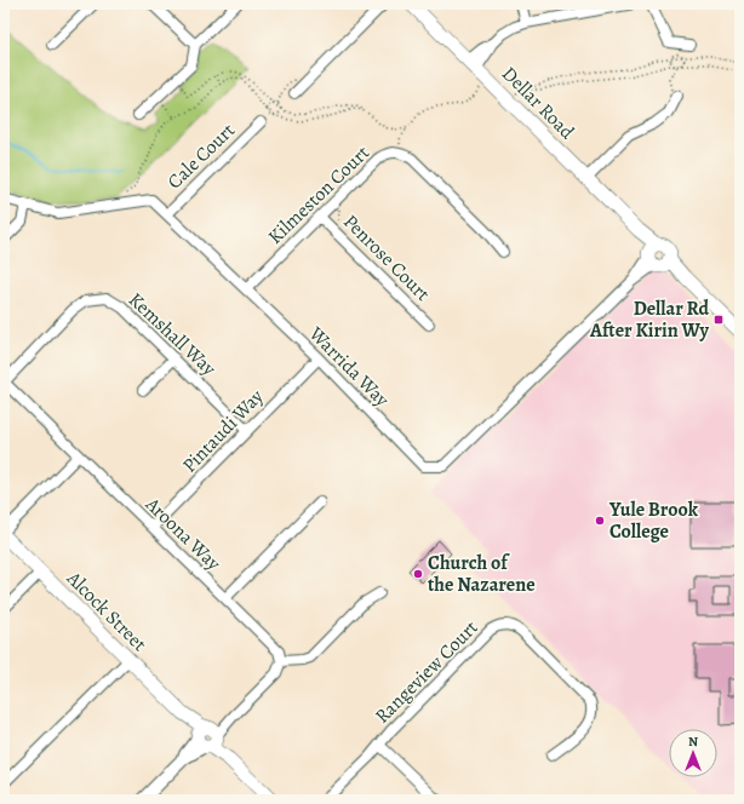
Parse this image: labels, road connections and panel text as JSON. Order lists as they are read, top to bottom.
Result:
{
  "streets": {
    "main road": ["Dellar Road", "Alcock Street"],
    "street": [
      "Cale Court",
      "Kilmeston Court",
      "Penrose Court",
      "Kemshall Way",
      "Warrida Way",
      "Pintaudi Way",
      "Aroona Way",
      "Rangeview Court"
    ]
  },
  "crossings": [
    ["Dellar Road", "Warrida Way"],
    ["Cale Court", "Warrida Way"],
    ["Kilmeston Court", "Penrose Court"],
    ["Kilmeston Court", "Warrida Way"],
    ["Kemshall Way", "Pintaudi Way"],
    ["Kemshall Way", "Aroona Way"],
    ["Warrida Way", "Pintaudi Way"],
    ["Pintaudi Way", "Aroona Way"]
  ],
  "places": {
    "transit": ["Dellar Rd After Kirin Wy"],
    "other": ["Yule Brook College", "Church of the Nazarene"]
  },
  "north": "top"
}
